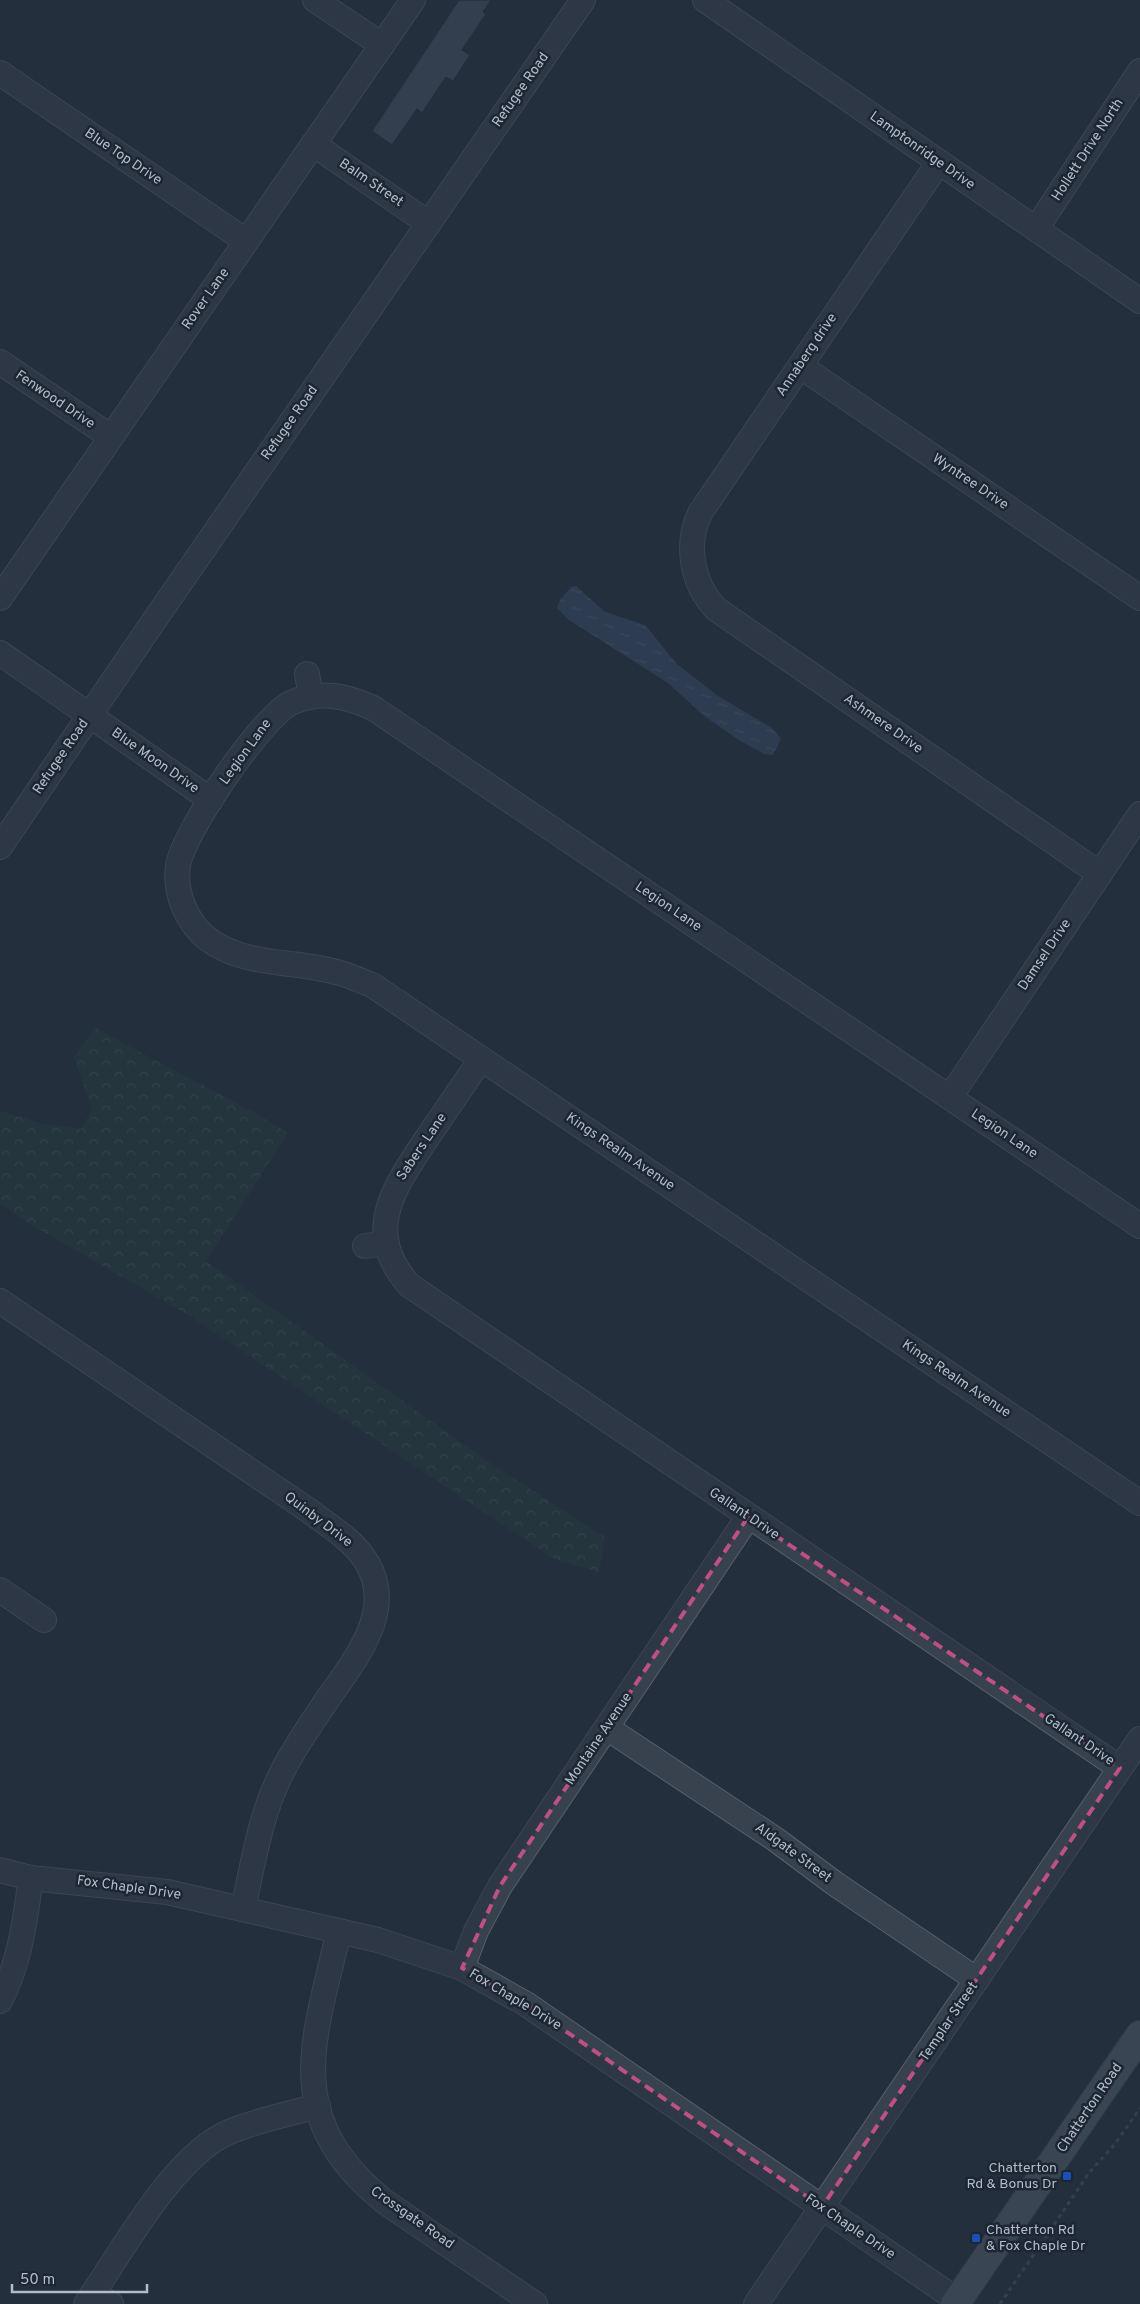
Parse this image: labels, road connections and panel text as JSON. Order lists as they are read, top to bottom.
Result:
{
  "streets": {
    "main road": ["Chatterton Road"],
    "street": [
      "Refugee Road",
      "Hollett Drive North",
      "Lamptonridge Drive",
      "Blue Top Drive",
      "Balm Street",
      "Rover Lane",
      "Annaberg drive",
      "Fenwood Drive",
      "Wyntree Drive",
      "Ashmere Drive",
      "Legion Lane",
      "Blue Moon Drive",
      "Damsel Drive",
      "Sabers Lane",
      "Kings Realm Avenue",
      "Gallant Drive",
      "Quinby Drive",
      "Montaine Avenue",
      "Aldgate Street",
      "Fox Chaple Drive",
      "Templar Street",
      "Crossgate Road"
    ]
  },
  "crossings": [
    ["Refugee Road", "Balm Street"],
    ["Refugee Road", "Blue Moon Drive"],
    ["Hollett Drive North", "Lamptonridge Drive"],
    ["Lamptonridge Drive", "Annaberg drive"],
    ["Blue Top Drive", "Rover Lane"],
    ["Balm Street", "Rover Lane"],
    ["Rover Lane", "Fenwood Drive"],
    ["Annaberg drive", "Wyntree Drive"],
    ["Annaberg drive", "Ashmere Drive"],
    ["Ashmere Drive", "Damsel Drive"],
    ["Legion Lane", "Blue Moon Drive"],
    ["Legion Lane", "Damsel Drive"],
    ["Legion Lane", "Kings Realm Avenue"],
    ["Blue Moon Drive", "Kings Realm Avenue"],
    ["Sabers Lane", "Kings Realm Avenue"],
    ["Sabers Lane", "Gallant Drive"],
    ["Gallant Drive", "Montaine Avenue"],
    ["Gallant Drive", "Templar Street"],
    ["Quinby Drive", "Fox Chaple Drive"],
    ["Montaine Avenue", "Aldgate Street"],
    ["Montaine Avenue", "Fox Chaple Drive"],
    ["Aldgate Street", "Templar Street"],
    ["Fox Chaple Drive", "Templar Street"],
    ["Fox Chaple Drive", "Chatterton Road"],
    ["Fox Chaple Drive", "Crossgate Road"]
  ],
  "places": {
    "transit": ["Chatterton Rd & Bonus Dr", "Chatterton Rd & Fox Chaple Dr"]
  },
  "scale_bar": "50 m"
}
